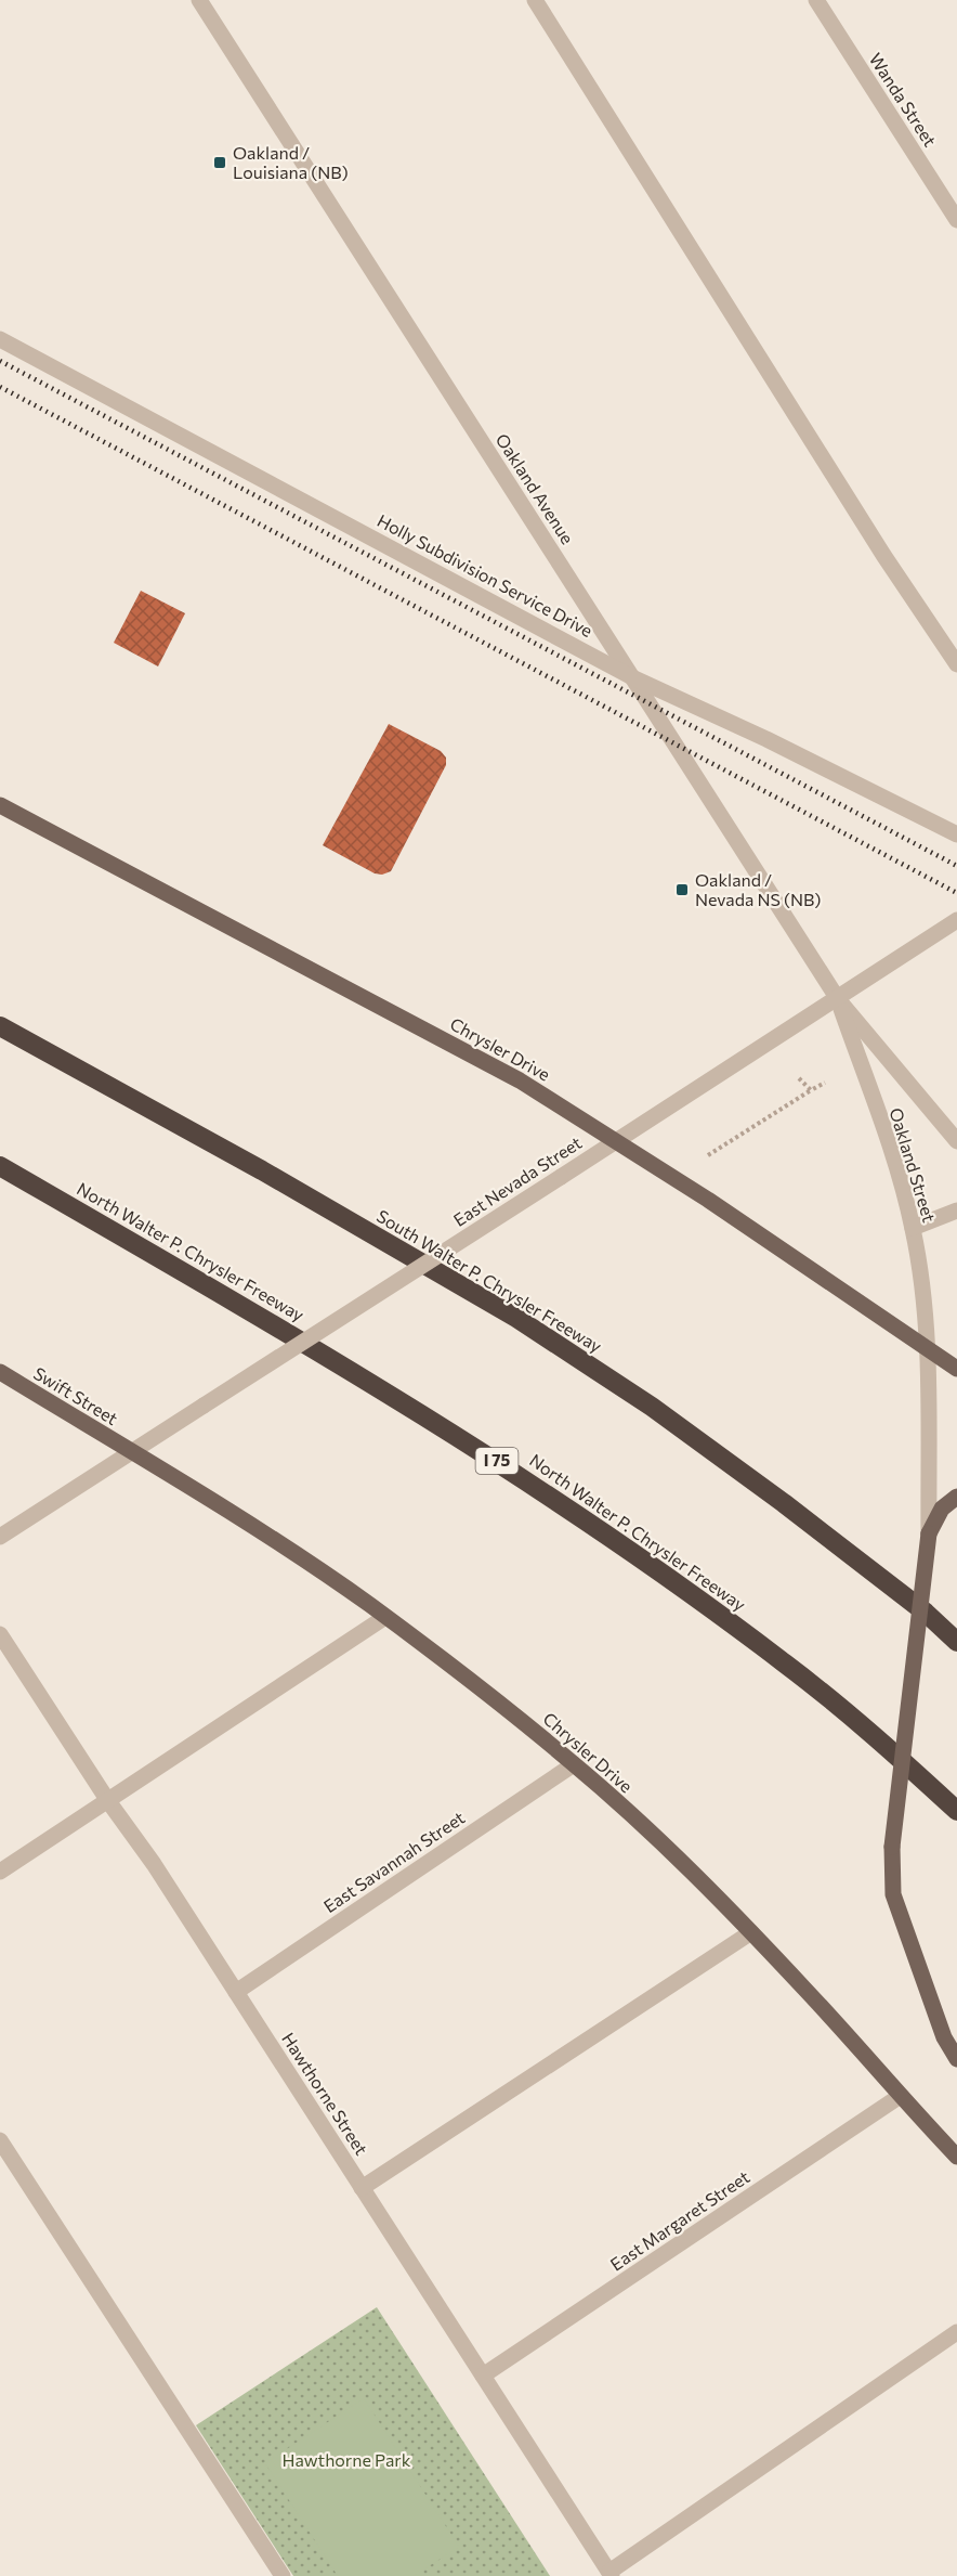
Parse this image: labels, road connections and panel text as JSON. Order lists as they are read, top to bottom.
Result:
{
  "streets": {
    "highway": ["North Walter P. Chrysler Freeway", "South Walter P. Chrysler Freeway", "I 75"],
    "main road": ["Chrysler Drive", "Swift Street"],
    "street": [
      "Wanda Street",
      "Oakland Avenue",
      "Holly Subdivision Service Drive",
      "Oakland Street",
      "East Nevada Street",
      "East Savannah Street",
      "Hawthorne Street",
      "East Margaret Street"
    ]
  },
  "crossings": [
    ["Oakland Avenue", "Holly Subdivision Service Drive"],
    ["Oakland Avenue", "Oakland Street"],
    ["Oakland Avenue", "East Nevada Street"],
    ["Chrysler Drive", "Oakland Street"],
    ["Chrysler Drive", "East Nevada Street"],
    ["Chrysler Drive", "Swift Street"],
    ["Chrysler Drive", "East Savannah Street"],
    ["Chrysler Drive", "East Margaret Street"],
    ["Oakland Street", "East Nevada Street"],
    ["East Nevada Street", "Swift Street"],
    ["East Savannah Street", "Hawthorne Street"],
    ["Hawthorne Street", "East Margaret Street"]
  ],
  "parks": ["Hawthorne Park"],
  "places": {
    "transit": ["Oakland / Louisiana (NB)", "Oakland / Nevada NS (NB)"]
  }
}
